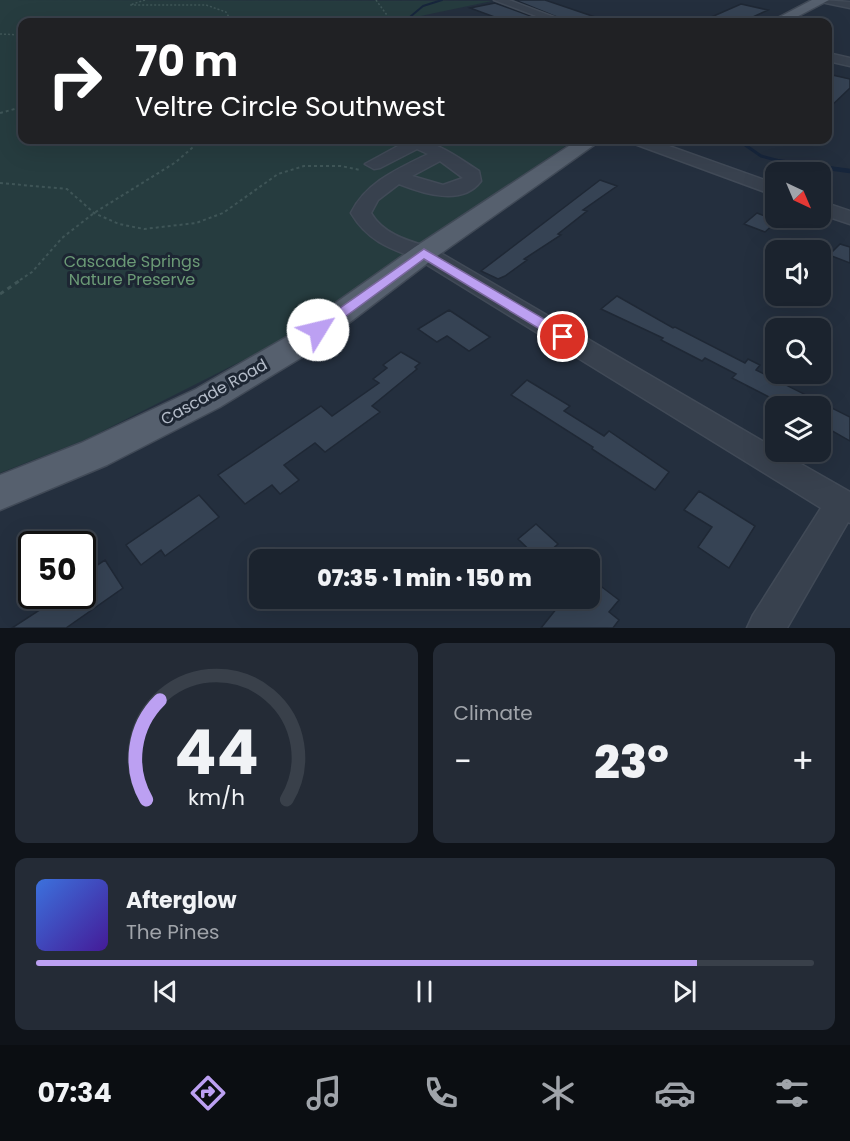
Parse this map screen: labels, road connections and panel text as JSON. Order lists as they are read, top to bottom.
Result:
{
  "streets": {
    "main road": ["Cascade Road"]
  },
  "parks": ["Cascade Springs Nature Preserve"],
  "north": "bottom right",
  "page": {
    "turn": ["70 m", "Veltre Circle Southwest"],
    "limit": "50",
    "trip": "07:35 · 1 min · 150 m",
    "tile": "Climate",
    "heat": ["−", "23°", "+"],
    "song": ["Afterglow", "The Pines"],
    "tabs": "07:34",
    "gauge": ["44", "km/h"]
  }
}
